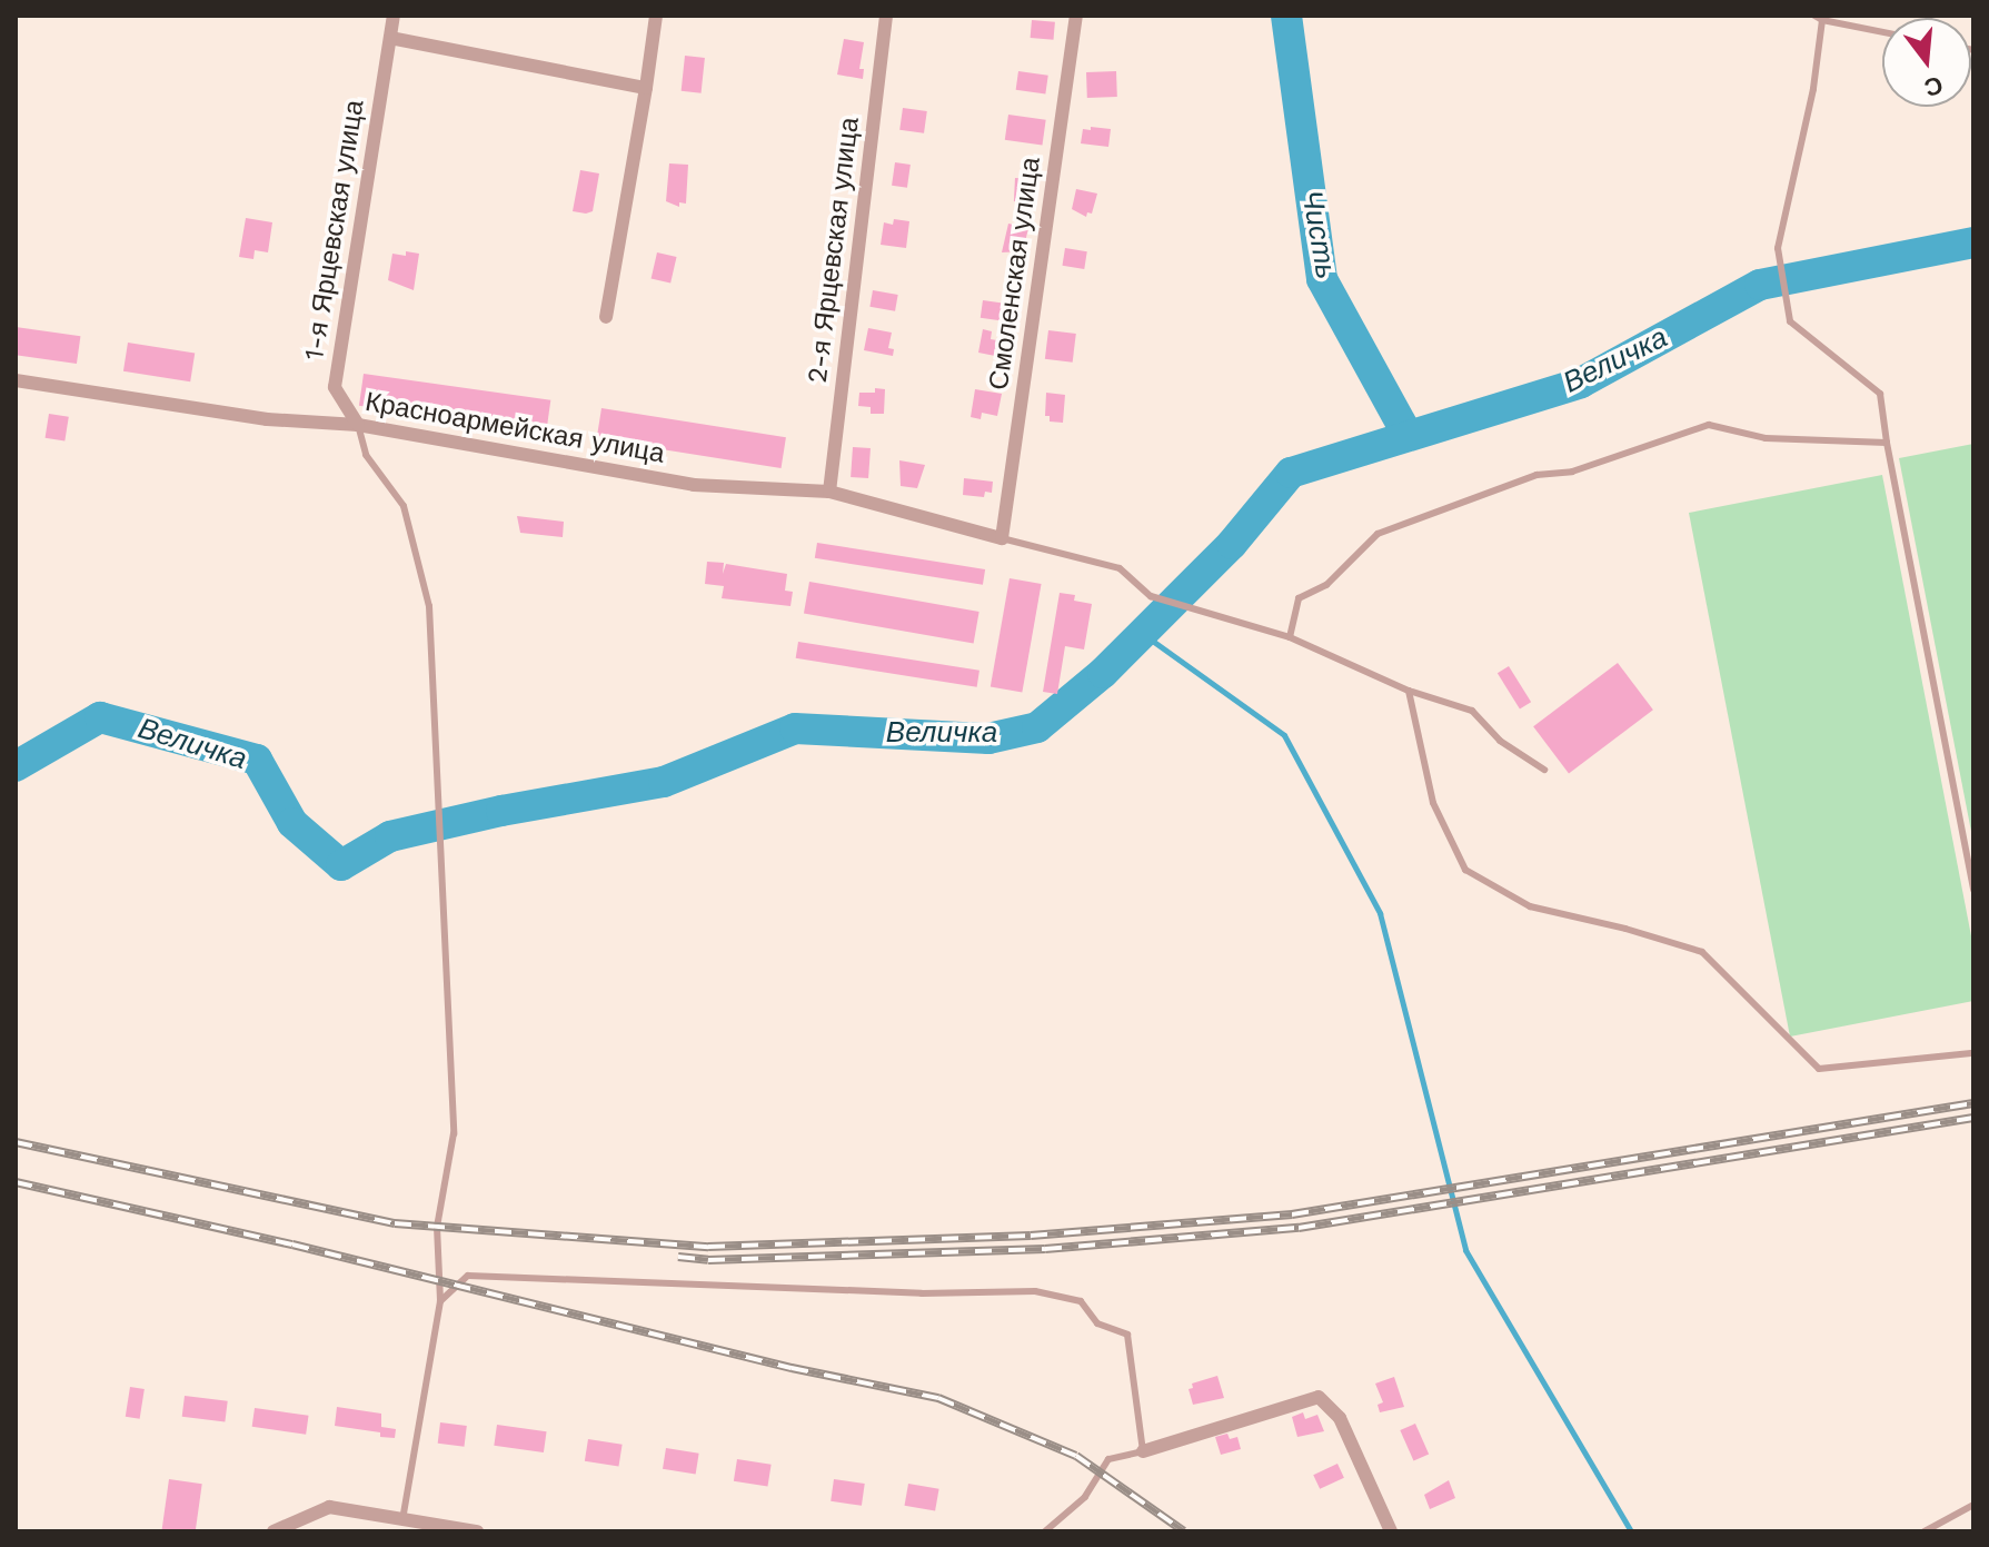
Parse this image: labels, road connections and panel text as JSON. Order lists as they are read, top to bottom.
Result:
{
  "streets": {
    "street": [
      "1-я Ярцевская улица",
      "2-я Ярцевская улица",
      "Смоленская улица",
      "Красноармейская улица"
    ]
  },
  "crossings": [
    ["1-я Ярцевская улица", "Красноармейская улица"],
    ["2-я Ярцевская улица", "Красноармейская улица"],
    ["Смоленская улица", "Красноармейская улица"]
  ],
  "water": ["Чисть", "Величка"],
  "north": "bottom"
}
